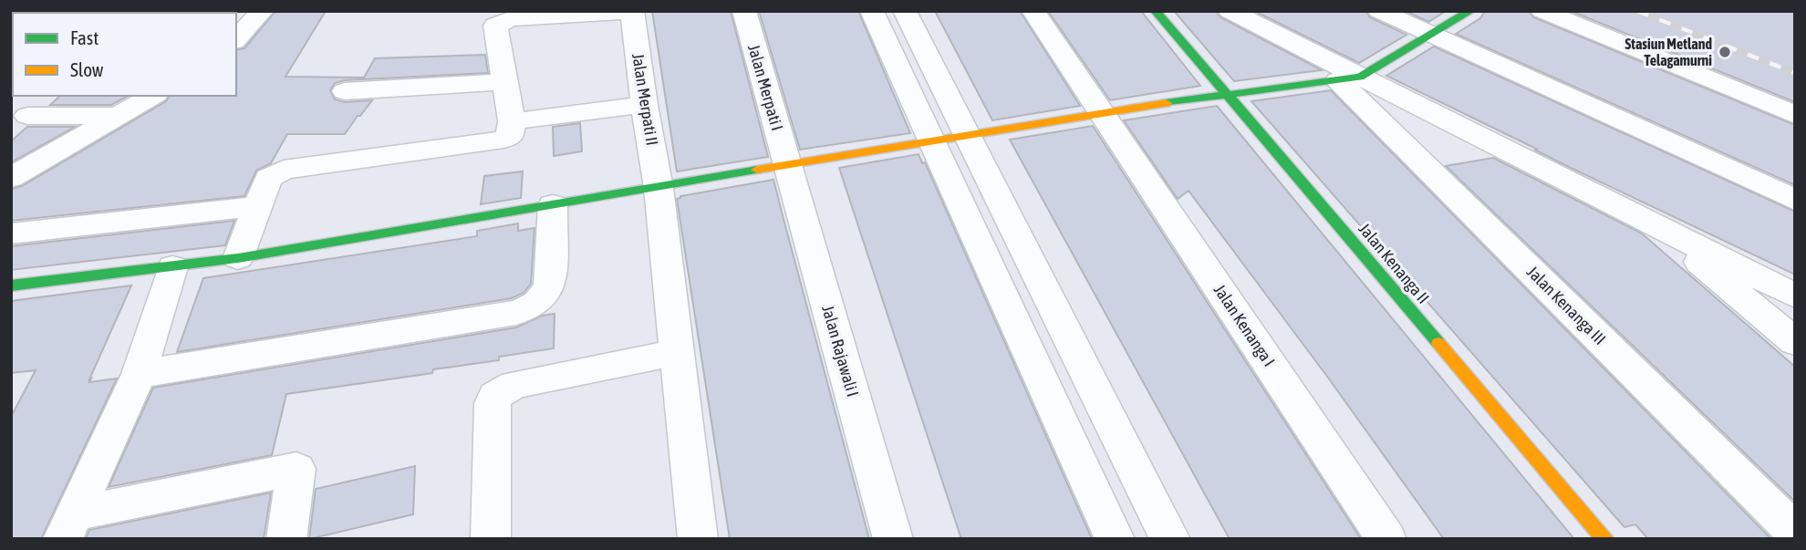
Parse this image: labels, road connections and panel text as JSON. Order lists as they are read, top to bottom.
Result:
{
  "streets": {
    "street": [
      "Jalan Merpati I",
      "Jalan Merpati II",
      "Jalan Kenanga II",
      "Jalan Kenanga III",
      "Jalan Kenanga I",
      "Jalan Rajawali I"
    ]
  },
  "crossings": [
    ["Jalan Merpati I", "Jalan Rajawali I"]
  ],
  "places": ["Stasiun Metland Telagamurni"],
  "legend": ["Fast", "Slow"]
}
